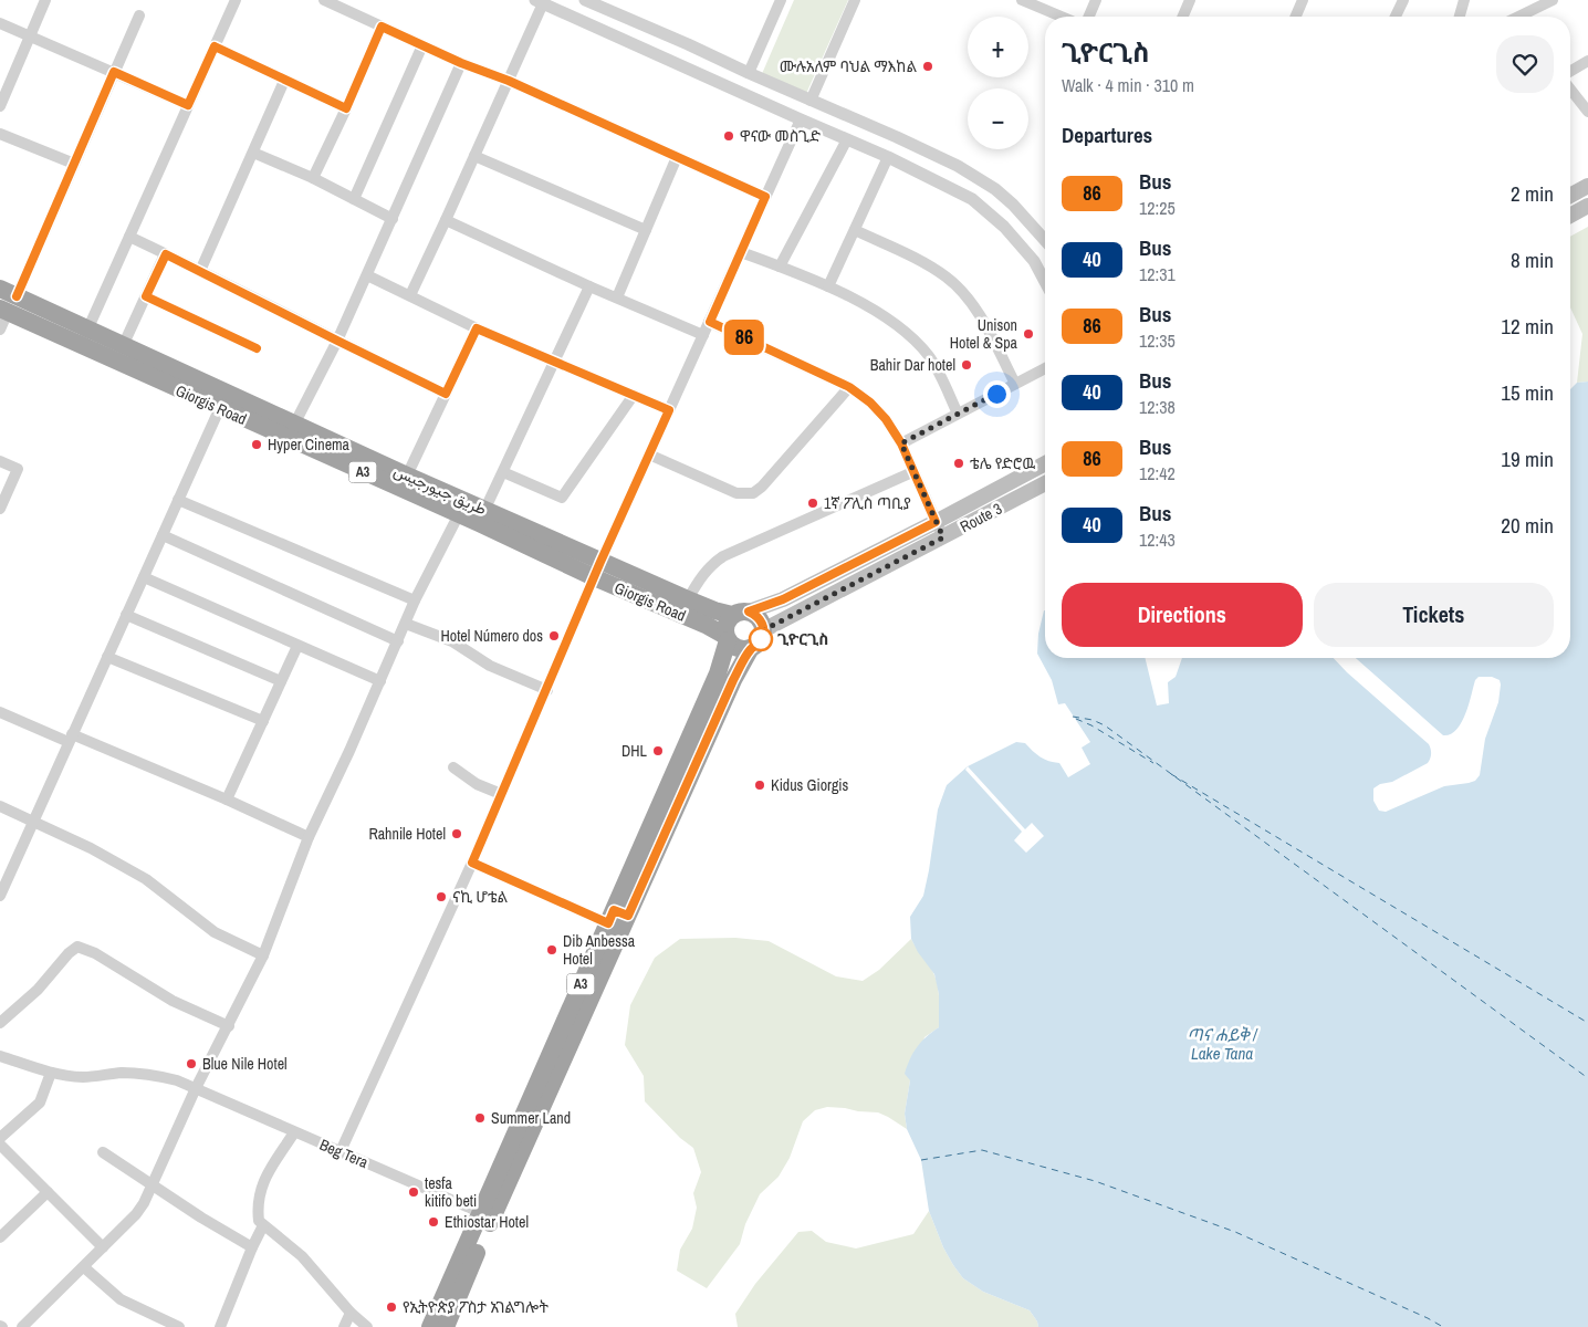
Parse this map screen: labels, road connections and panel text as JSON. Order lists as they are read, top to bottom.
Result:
{
  "streets": {
    "highway": ["Giorgis Road", "A3", "طريق جيورجيس"],
    "main road": ["Route 3"],
    "street": ["Beg Tera"]
  },
  "crossings": [
    ["Giorgis Road", "A3"],
    ["Giorgis Road", "طريق جيورجيس"],
    ["Giorgis Road", "Route 3"],
    ["A3", "طريق جيورجيس"],
    ["A3", "Route 3"],
    ["A3", "Beg Tera"],
    ["طريق جيورجيس", "Route 3"]
  ],
  "water": ["ጣና ሐይቅ / Lake Tana"],
  "places": [
    "ሙሉአለም ባህል ማእከል",
    "ዋናው መስጊድ",
    "Unison Hotel & Spa",
    "Bahir Dar hotel",
    "Hyper Cinema",
    "ቴሌ የድሮዉ",
    "1ኛ ፖሊስ ጣቢያ",
    "Hotel Número dos",
    "ጊዮርጊስ",
    "DHL",
    "Kidus Giorgis",
    "Rahnile Hotel",
    "ናኪ ሆቴል",
    "Dib Anbessa Hotel",
    "Blue Nile Hotel",
    "Summer Land",
    "tesfa kitifo beti",
    "Ethiostar Hotel",
    "የኢትዮጵያ ፖስታ አገልግሎት"
  ],
  "lines": ["bus line 86"],
  "page": {
    "on_map": "86",
    "map_buttons": ["+", "−"],
    "heading": [
      ["ጊዮርጊስ", "Walk · 4 min · 310 m"],
      "Departures"
    ],
    "list": [
      {
        "mark": "86",
        "name": "Bus",
        "note": "12:25",
        "value": "2 min"
      },
      {
        "mark": "40",
        "name": "Bus",
        "note": "12:31",
        "value": "8 min"
      },
      {
        "mark": "86",
        "name": "Bus",
        "note": "12:35",
        "value": "12 min"
      },
      {
        "mark": "40",
        "name": "Bus",
        "note": "12:38",
        "value": "15 min"
      },
      {
        "mark": "86",
        "name": "Bus",
        "note": "12:42",
        "value": "19 min"
      },
      {
        "mark": "40",
        "name": "Bus",
        "note": "12:43",
        "value": "20 min"
      }
    ],
    "buttons": ["Directions", "Tickets"]
  }
}
